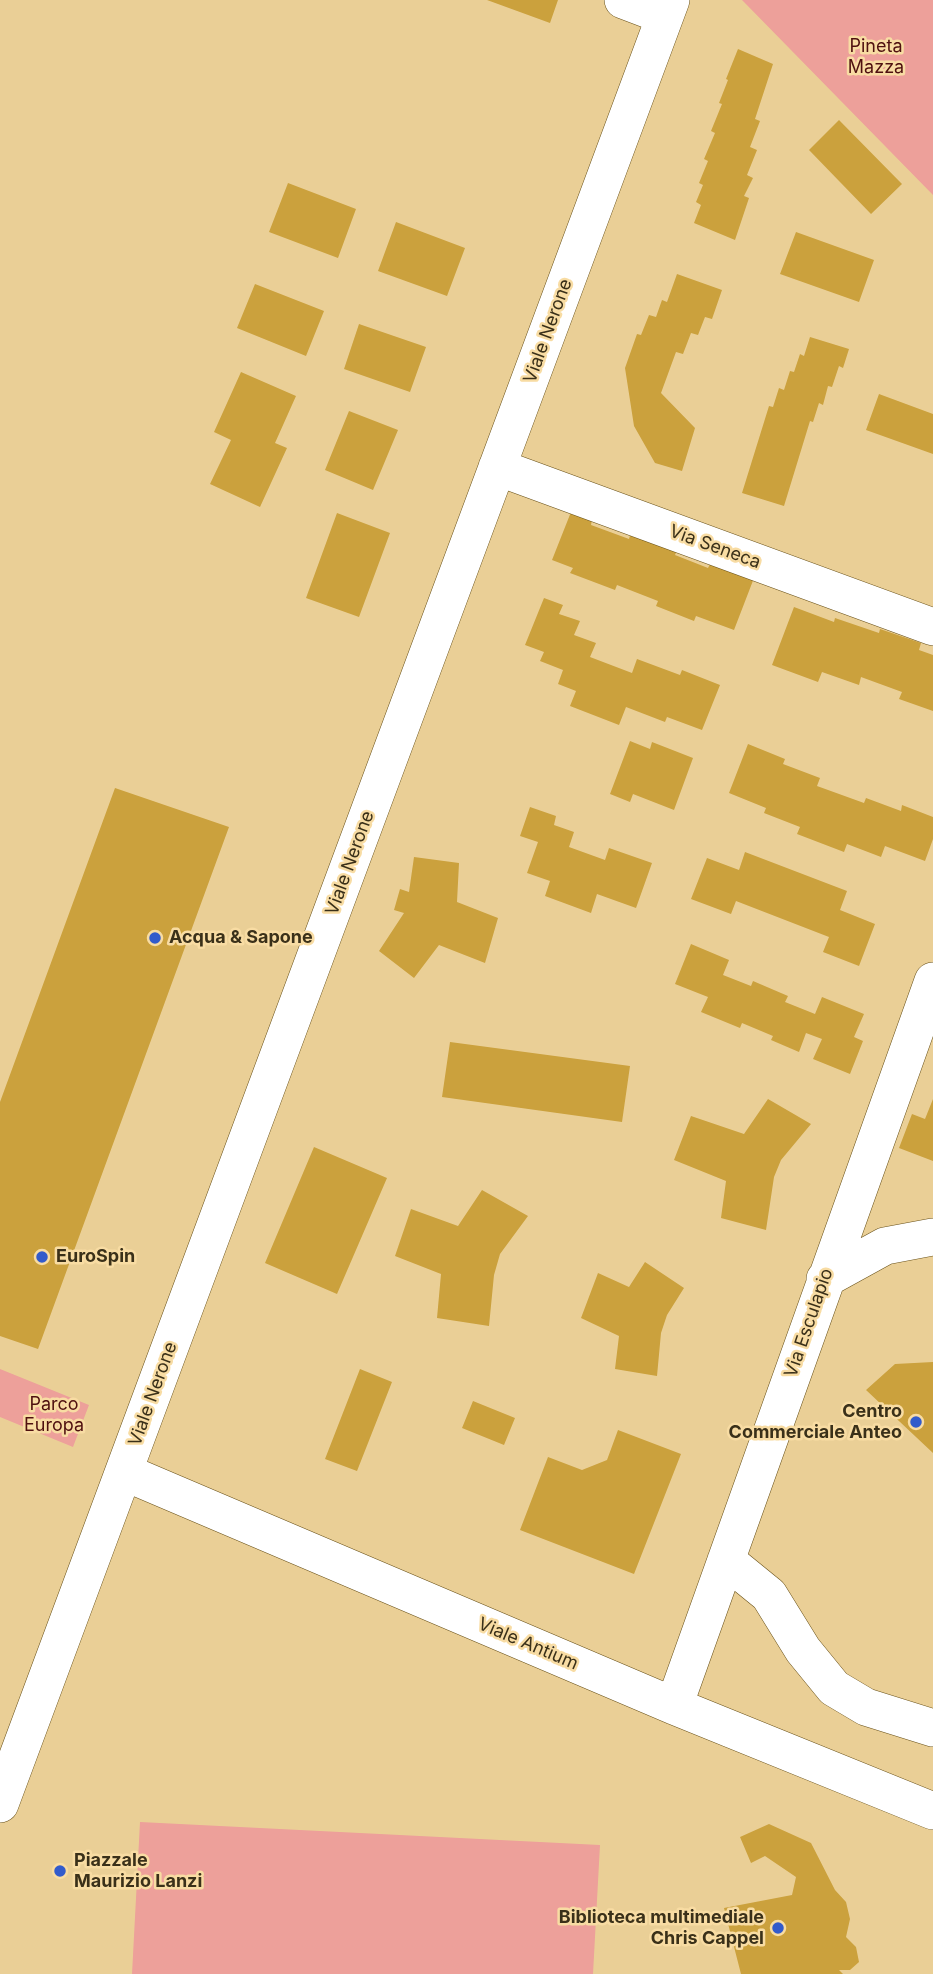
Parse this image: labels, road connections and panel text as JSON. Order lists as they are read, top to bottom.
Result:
{
  "streets": {
    "street": [
      "Viale Nerone",
      "Via Seneca",
      "Via Esculapio",
      "Viale Antium"
    ]
  },
  "crossings": [
    ["Viale Nerone", "Via Seneca"],
    ["Viale Nerone", "Viale Antium"],
    ["Via Esculapio", "Viale Antium"]
  ],
  "parks": ["Pineta Mazza", "Parco Europa"],
  "places": [
    "Acqua & Sapone",
    "EuroSpin",
    "Centro Commerciale Anteo",
    "Piazzale Maurizio Lanzi",
    "Biblioteca multimediale Chris Cappel"
  ]
}
